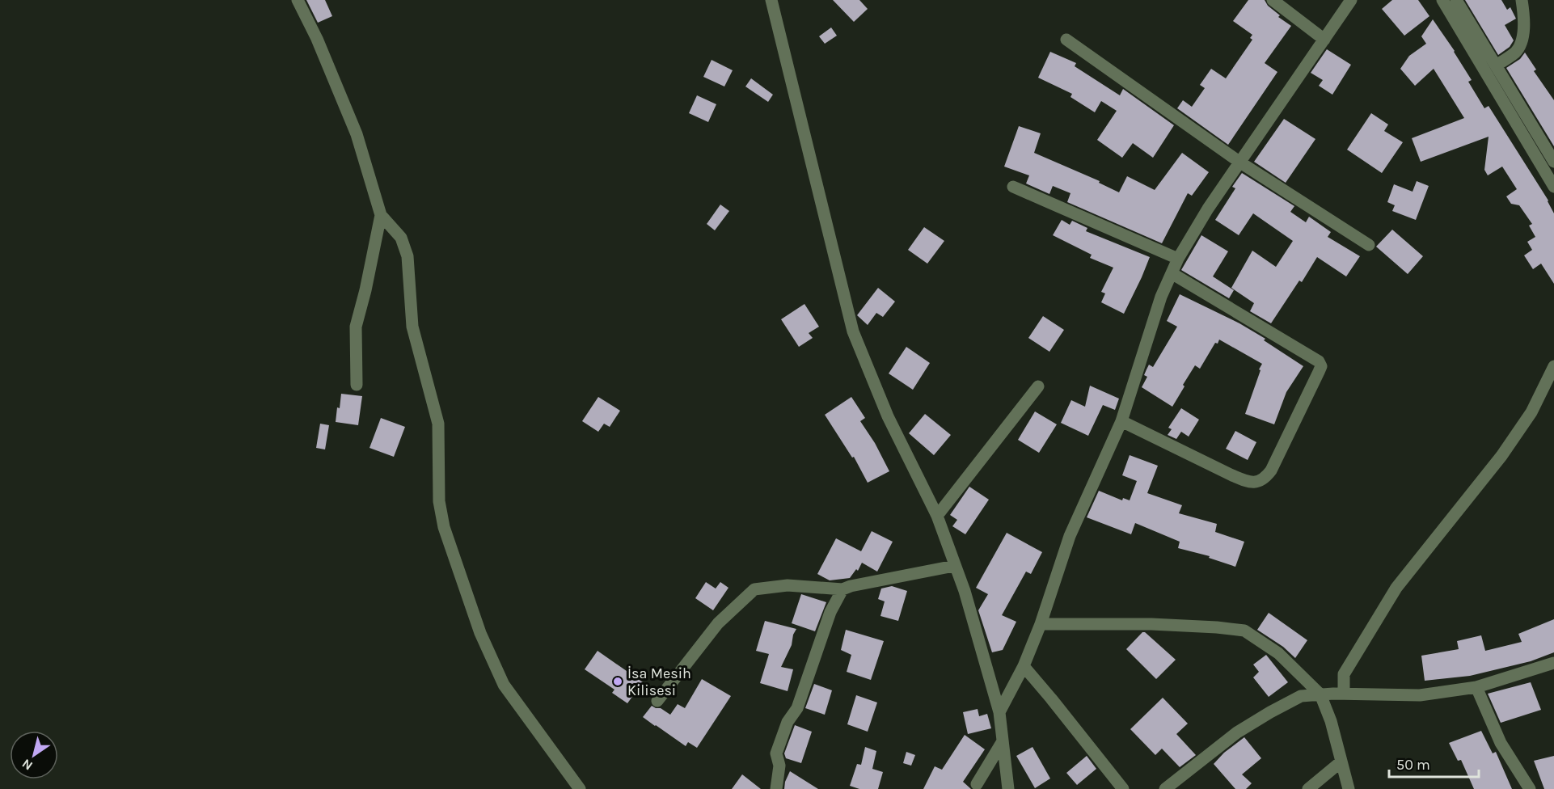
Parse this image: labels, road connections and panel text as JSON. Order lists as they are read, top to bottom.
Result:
{
  "places": ["İsa Mesih Kilisesi"],
  "scale_bar": "50 m",
  "north": "bottom left"
}
